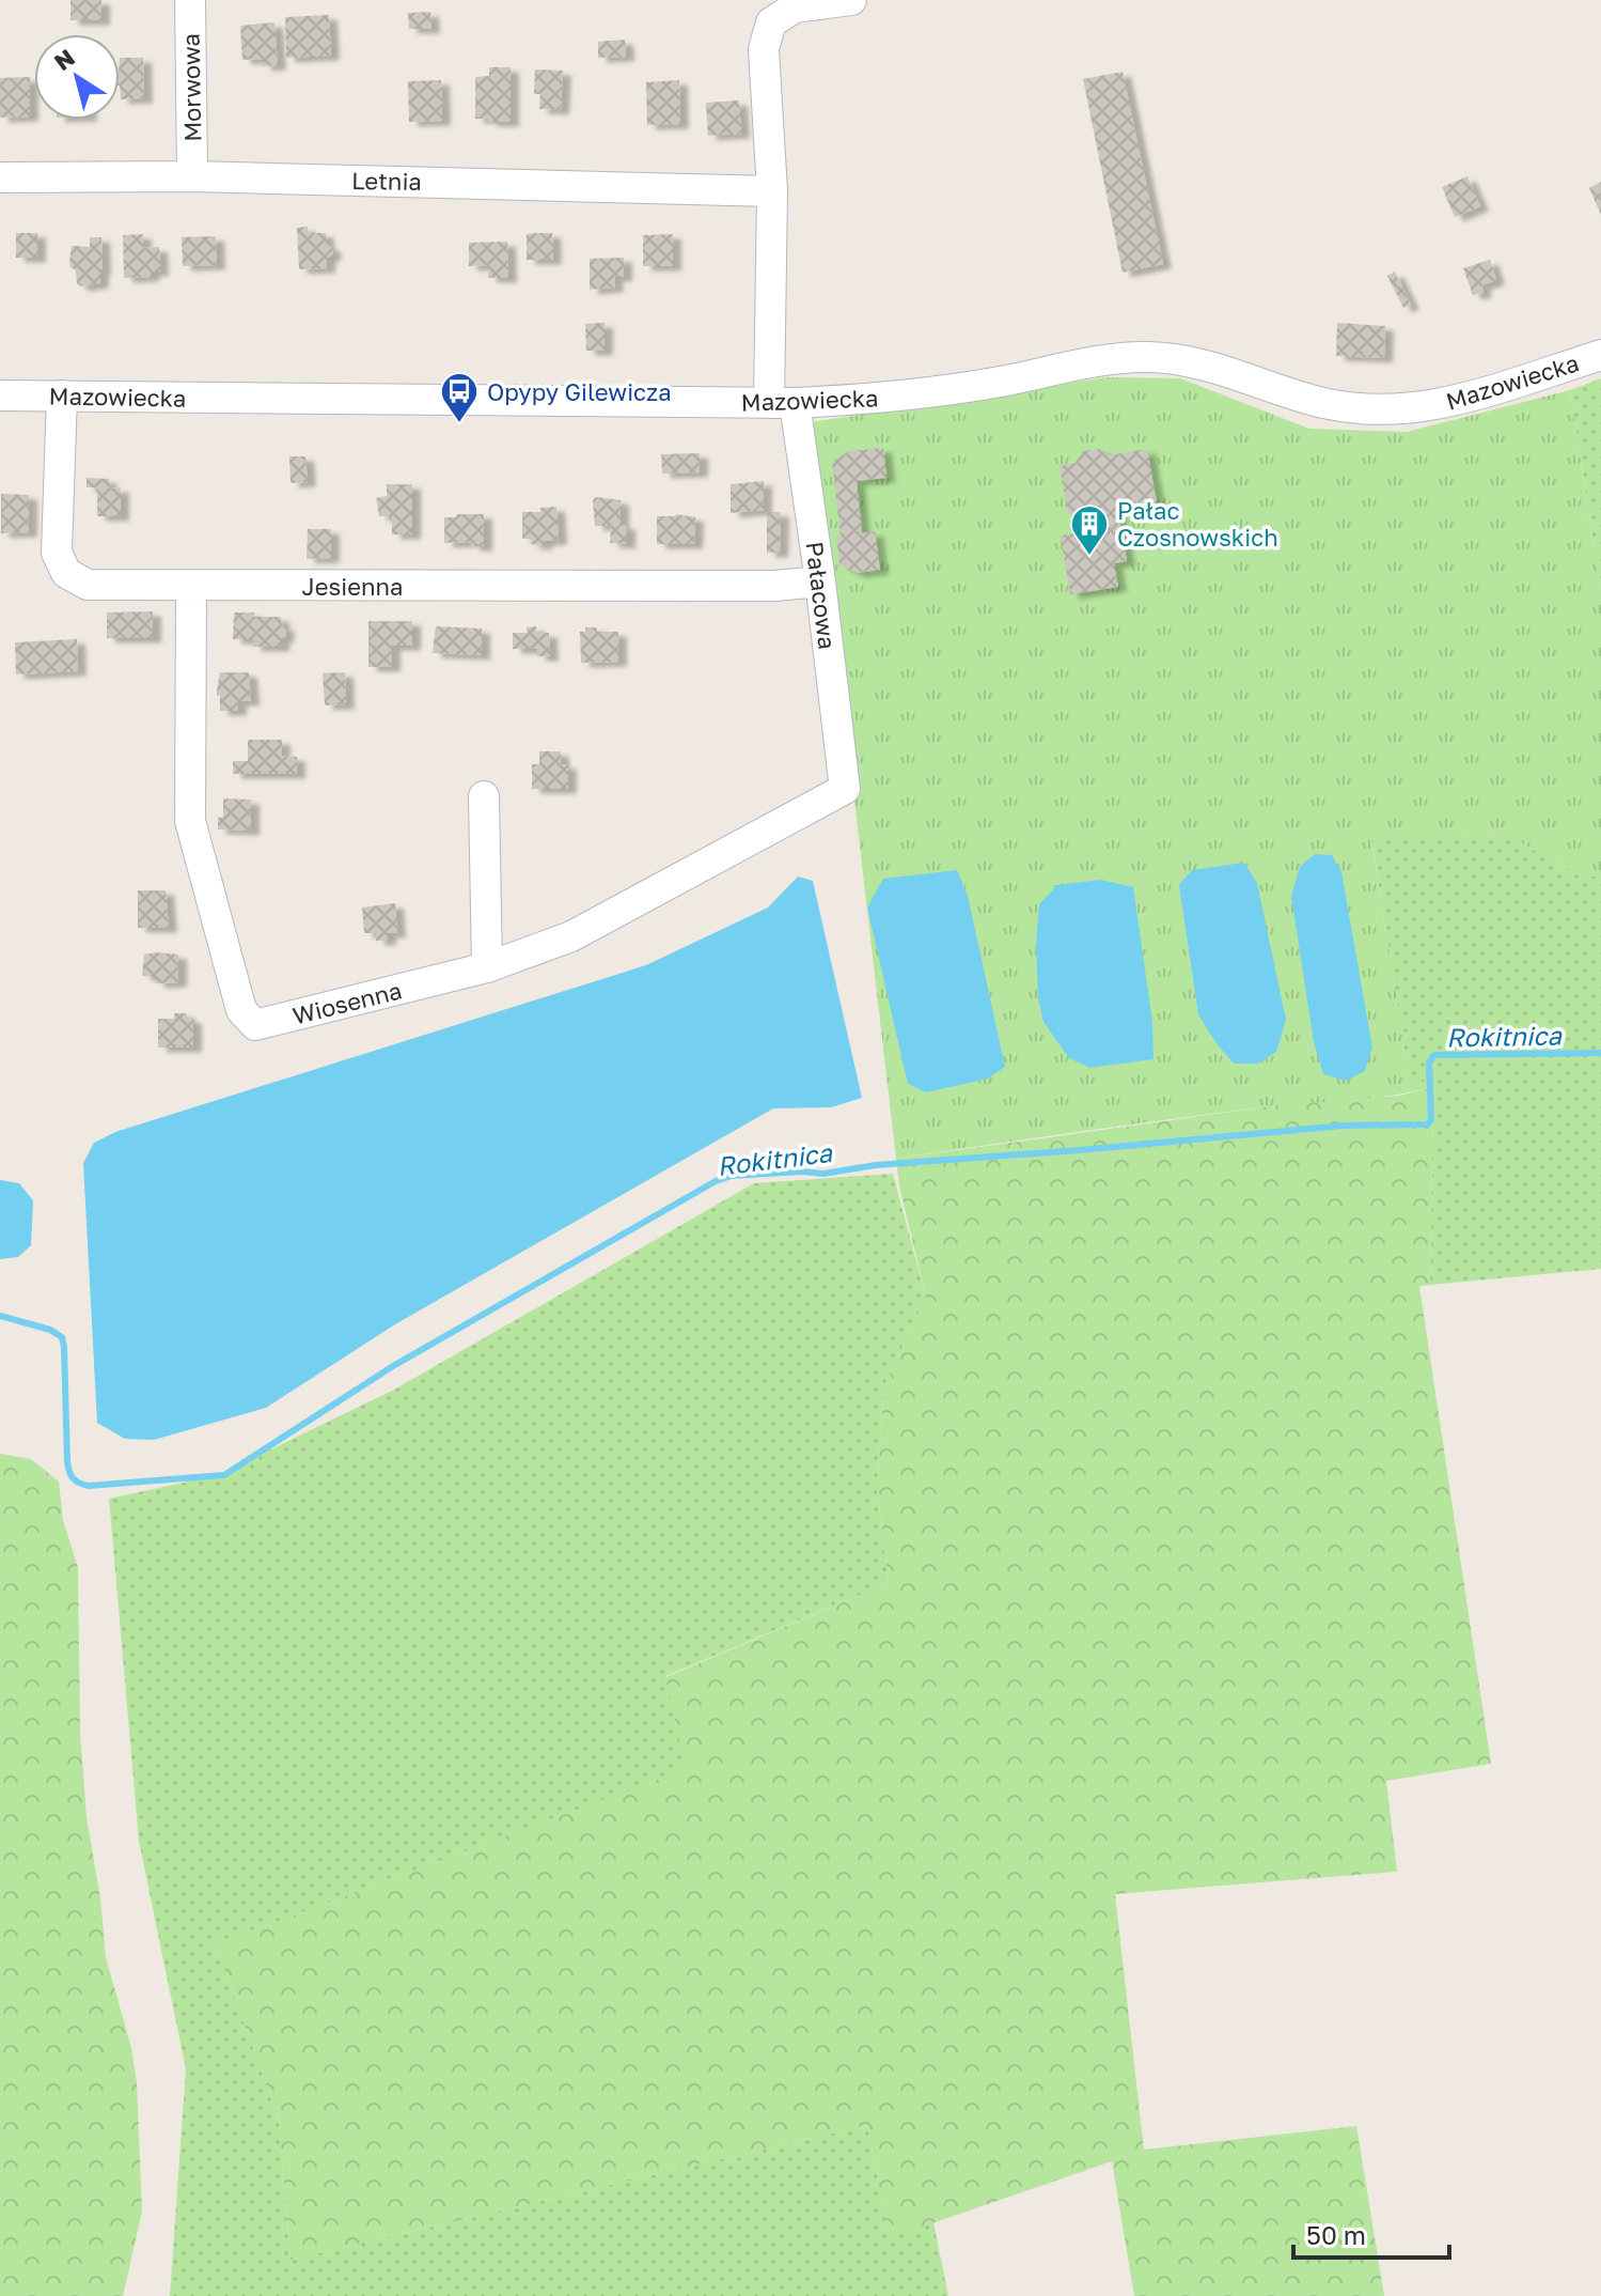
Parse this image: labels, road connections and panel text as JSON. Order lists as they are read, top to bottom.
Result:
{
  "streets": {
    "street": [
      "Morwowa",
      "Letnia",
      "Mazowiecka",
      "Jesienna",
      "Pałacowa",
      "Wiosenna"
    ]
  },
  "crossings": [
    ["Morwowa", "Letnia"],
    ["Letnia", "Pałacowa"],
    ["Mazowiecka", "Jesienna"],
    ["Mazowiecka", "Pałacowa"],
    ["Jesienna", "Pałacowa"],
    ["Jesienna", "Wiosenna"],
    ["Pałacowa", "Wiosenna"]
  ],
  "water": ["Rokitnica"],
  "places": {
    "bus stop": ["Opypy Gilewicza"],
    "building": ["Pałac Czosnowskich"]
  },
  "scale_bar": "50 m",
  "north": "top left"
}
